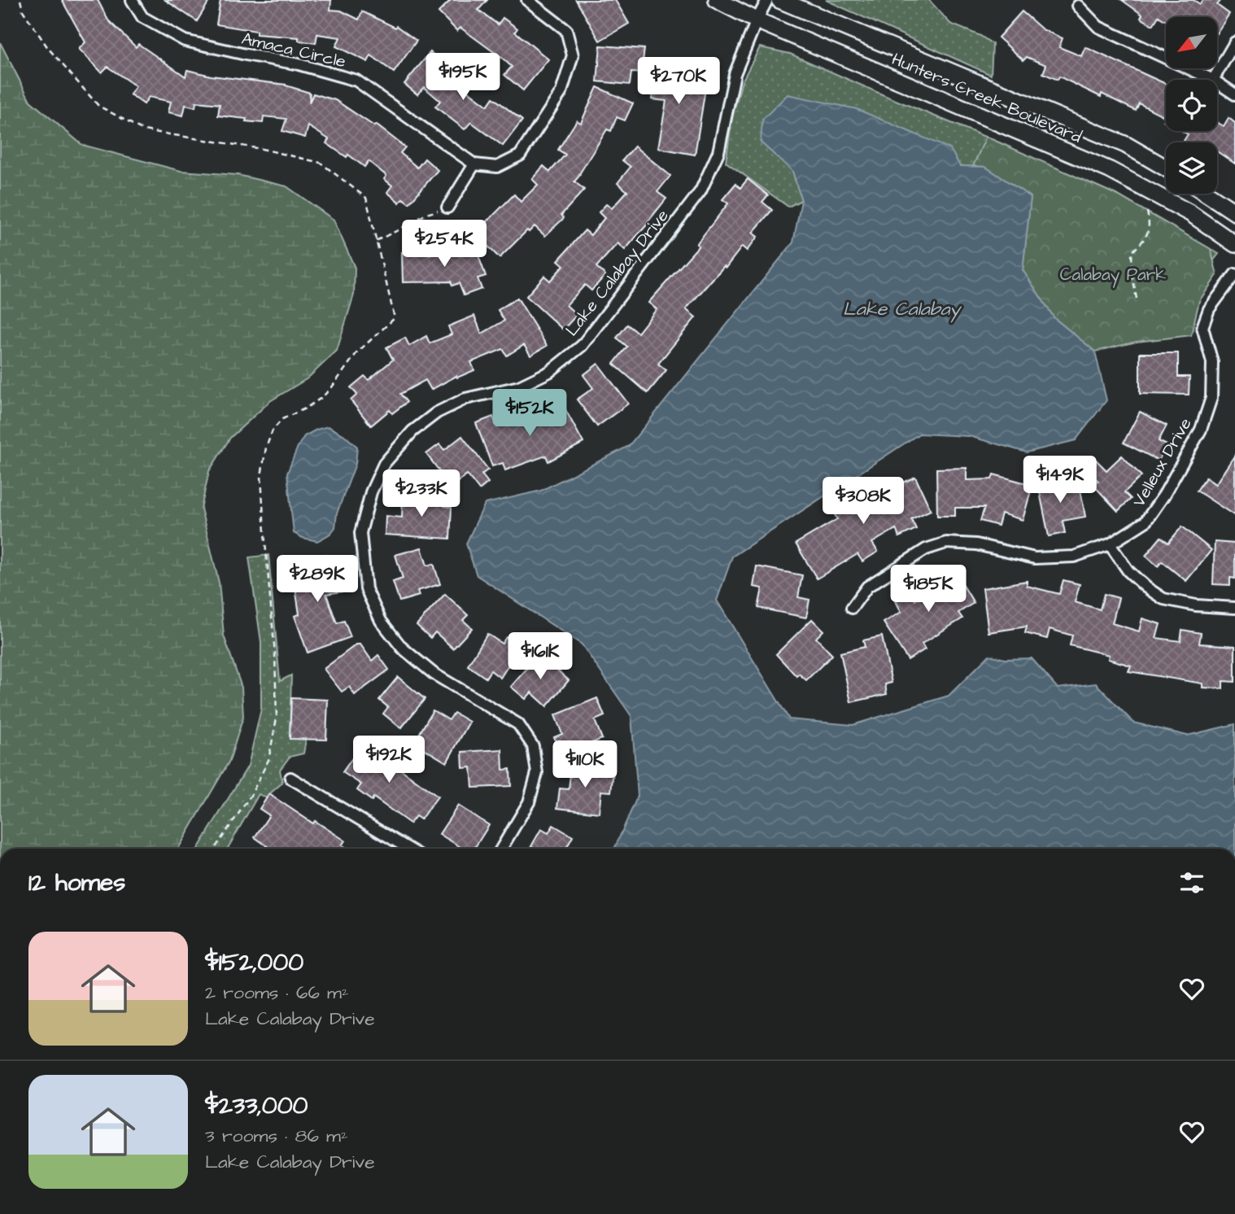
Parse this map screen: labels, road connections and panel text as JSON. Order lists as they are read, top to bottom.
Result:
{
  "streets": {
    "street": [
      "Amaca Circle",
      "Hunters Creek Boulevard",
      "Lake Calabay Drive",
      "Velleux Drive"
    ]
  },
  "crossings": [
    ["Hunters Creek Boulevard", "Lake Calabay Drive"]
  ],
  "water": ["Lake Calabay"],
  "parks": ["Calabay Park"],
  "north": "bottom left",
  "page": {
    "price": [
      "$195K",
      "$270K",
      "$254K",
      "$152K",
      "$149K",
      "$233K",
      "$308K",
      "$289K",
      "$185K",
      "$161K",
      "$192K",
      "$110K"
    ],
    "heading": "12 homes",
    "list": [
      {
        "name": "$152,000",
        "note": "2 rooms · 66 m² · Lake Calabay Drive"
      },
      {
        "name": "$233,000",
        "note": "3 rooms · 86 m² · Lake Calabay Drive"
      }
    ]
  }
}
